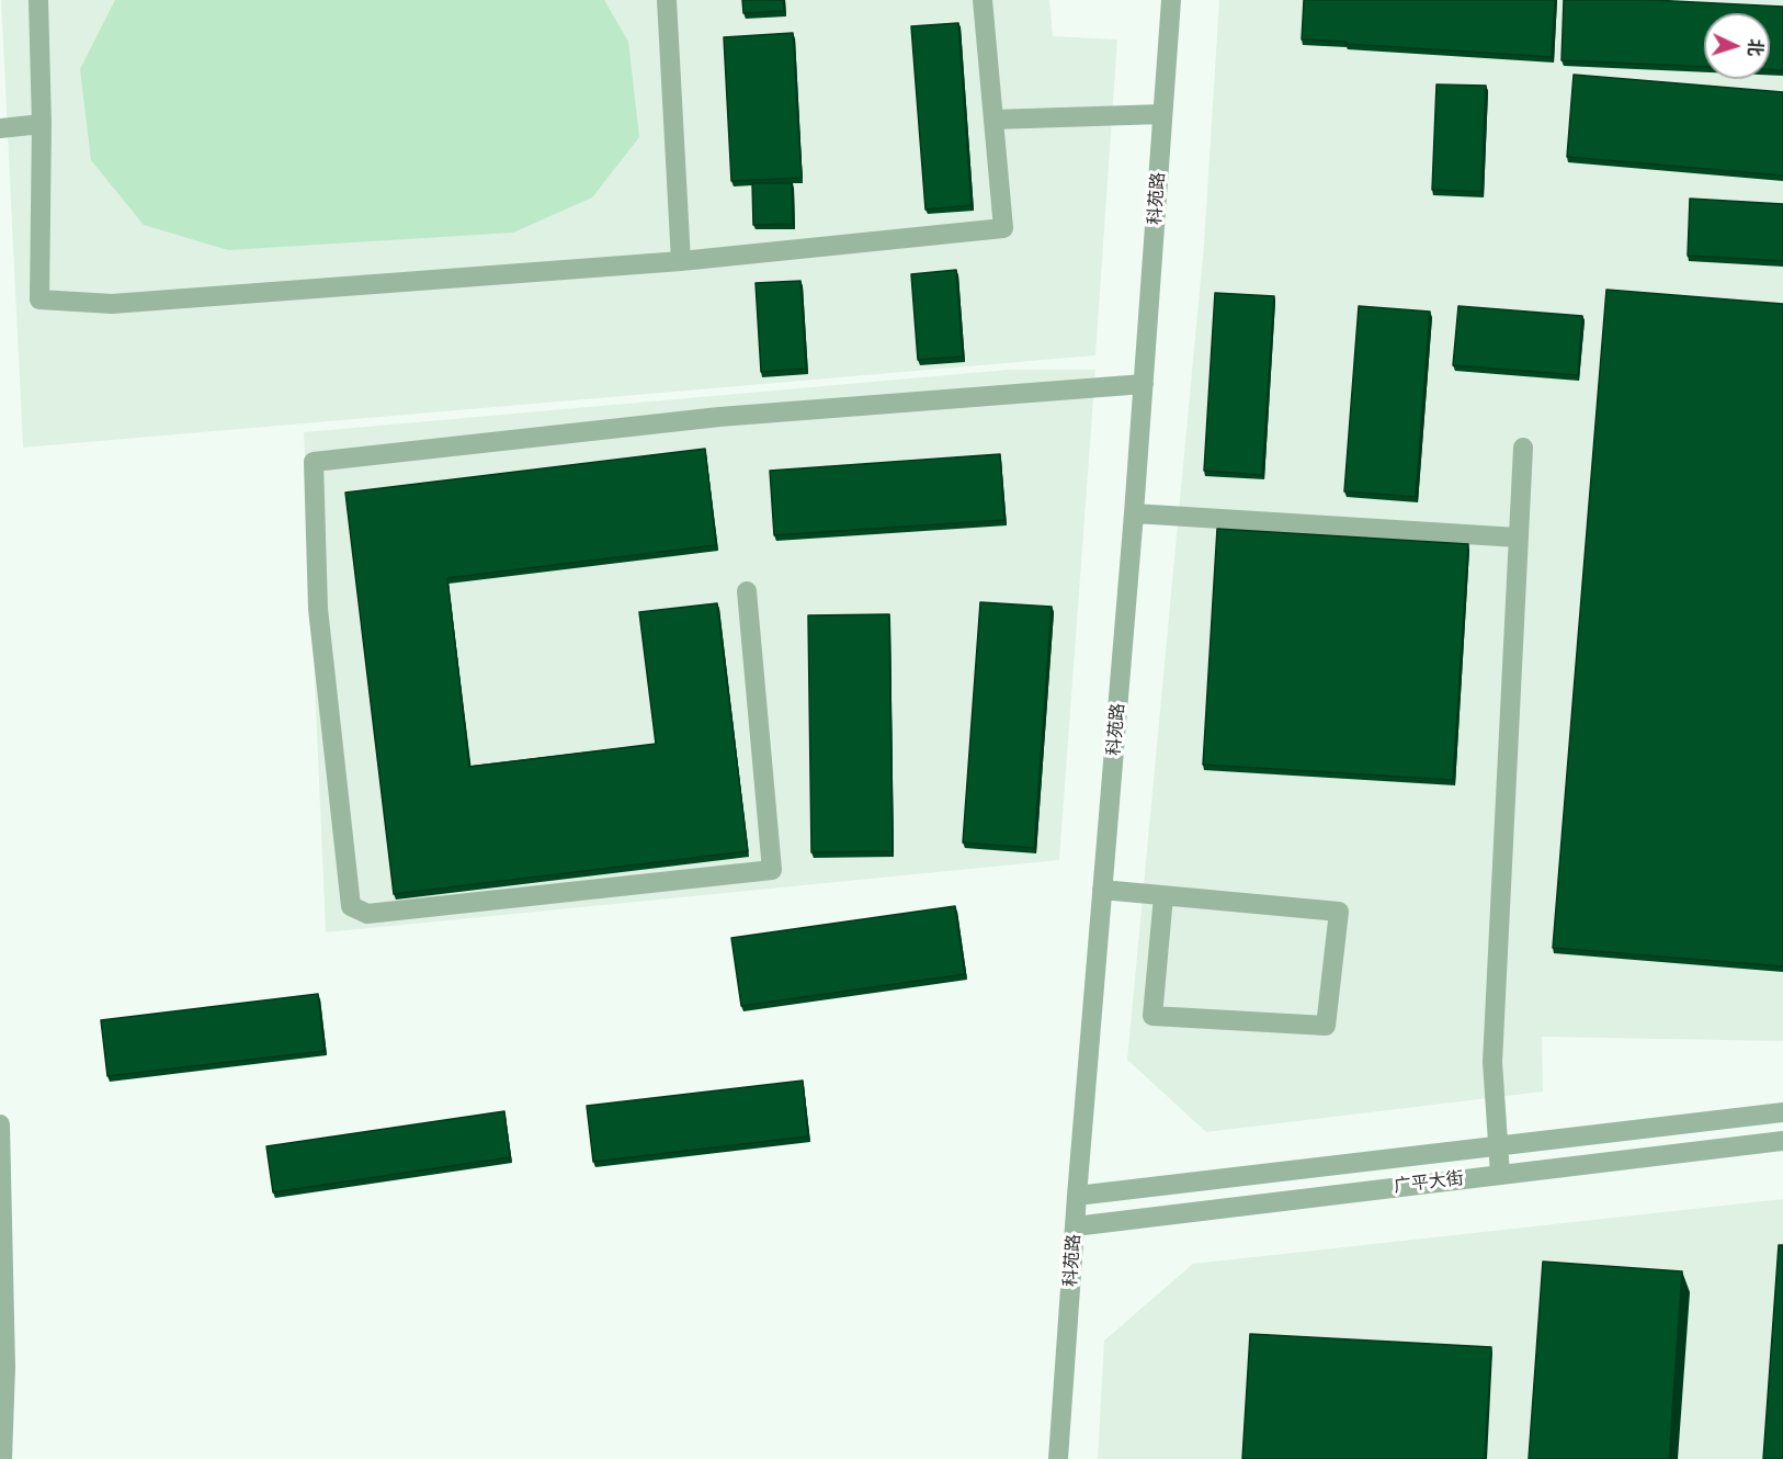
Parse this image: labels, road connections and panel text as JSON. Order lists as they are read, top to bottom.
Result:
{
  "streets": {
    "street": ["科苑路", "广平大街"]
  },
  "crossings": [
    ["科苑路", "广平大街"]
  ],
  "north": "right"
}
